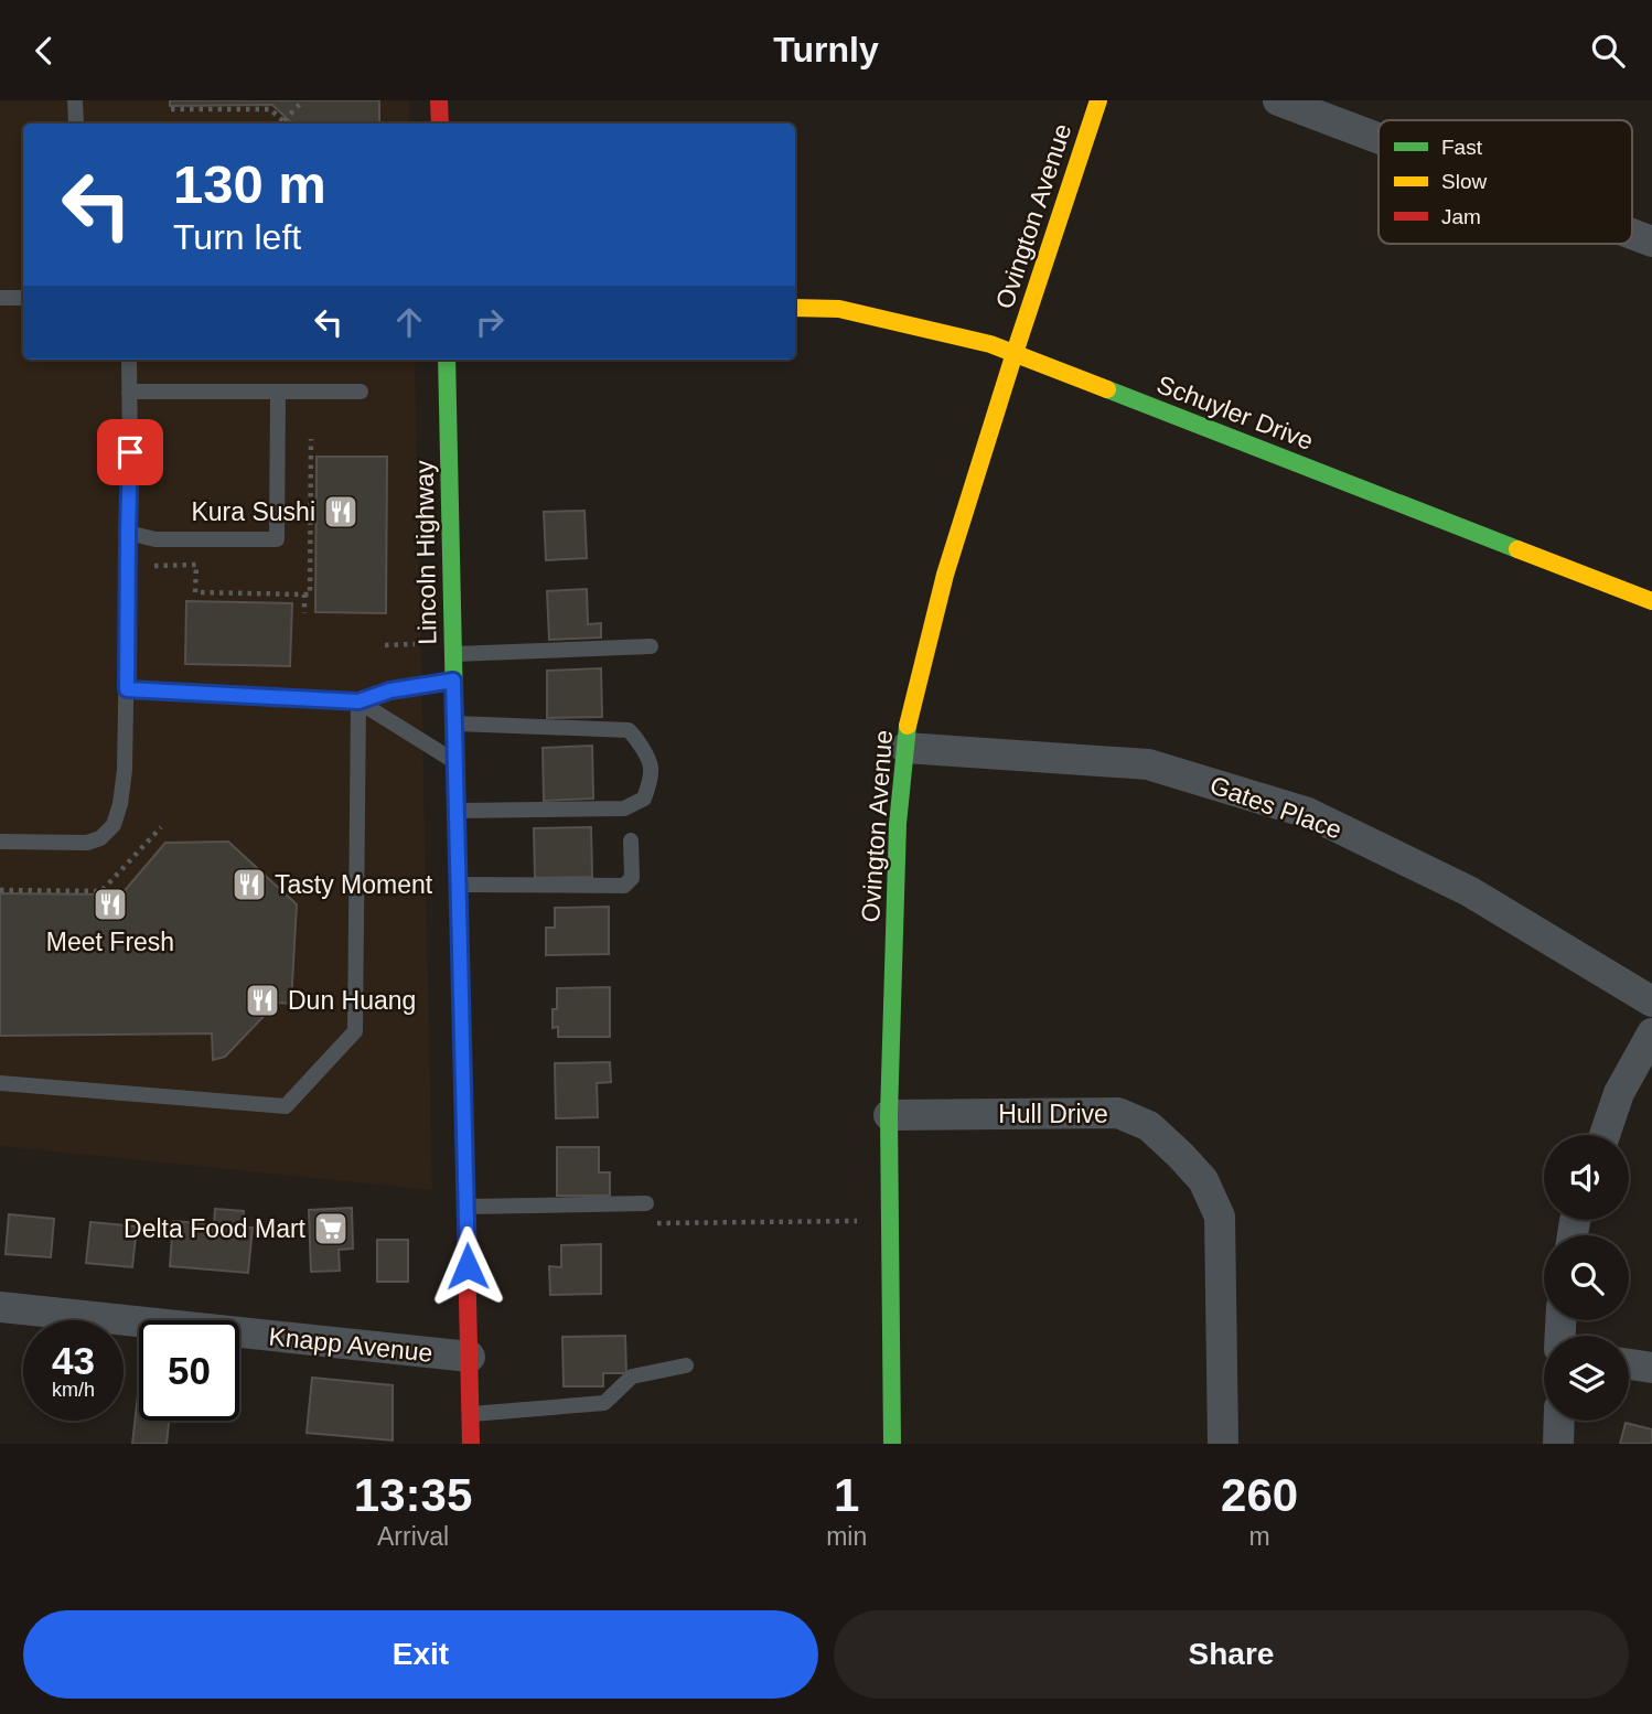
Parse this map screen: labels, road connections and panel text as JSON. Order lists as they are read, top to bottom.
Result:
{
  "streets": {
    "street": [
      "Ovington Avenue",
      "Schuyler Drive",
      "Lincoln Highway",
      "Gates Place",
      "Hull Drive",
      "Knapp Avenue"
    ]
  },
  "crossings": [
    ["Ovington Avenue", "Schuyler Drive"],
    ["Ovington Avenue", "Gates Place"],
    ["Ovington Avenue", "Hull Drive"],
    ["Lincoln Highway", "Knapp Avenue"]
  ],
  "places": {
    "restaurant": [
      "Kura Sushi",
      "Tasty Moment",
      "Meet Fresh",
      "Dun Huang"
    ],
    "supermarket": ["Delta Food Mart"]
  },
  "legend": ["Fast", "Slow", "Jam"],
  "page": {
    "header": "Turnly",
    "turn": ["130 m", "Turn left"],
    "speed": "43 km/h",
    "limit": "50",
    "eta": [
      "13:35",
      "Arrival",
      "1",
      "min",
      "260",
      "m"
    ],
    "buttons": ["Exit", "Share"]
  }
}
